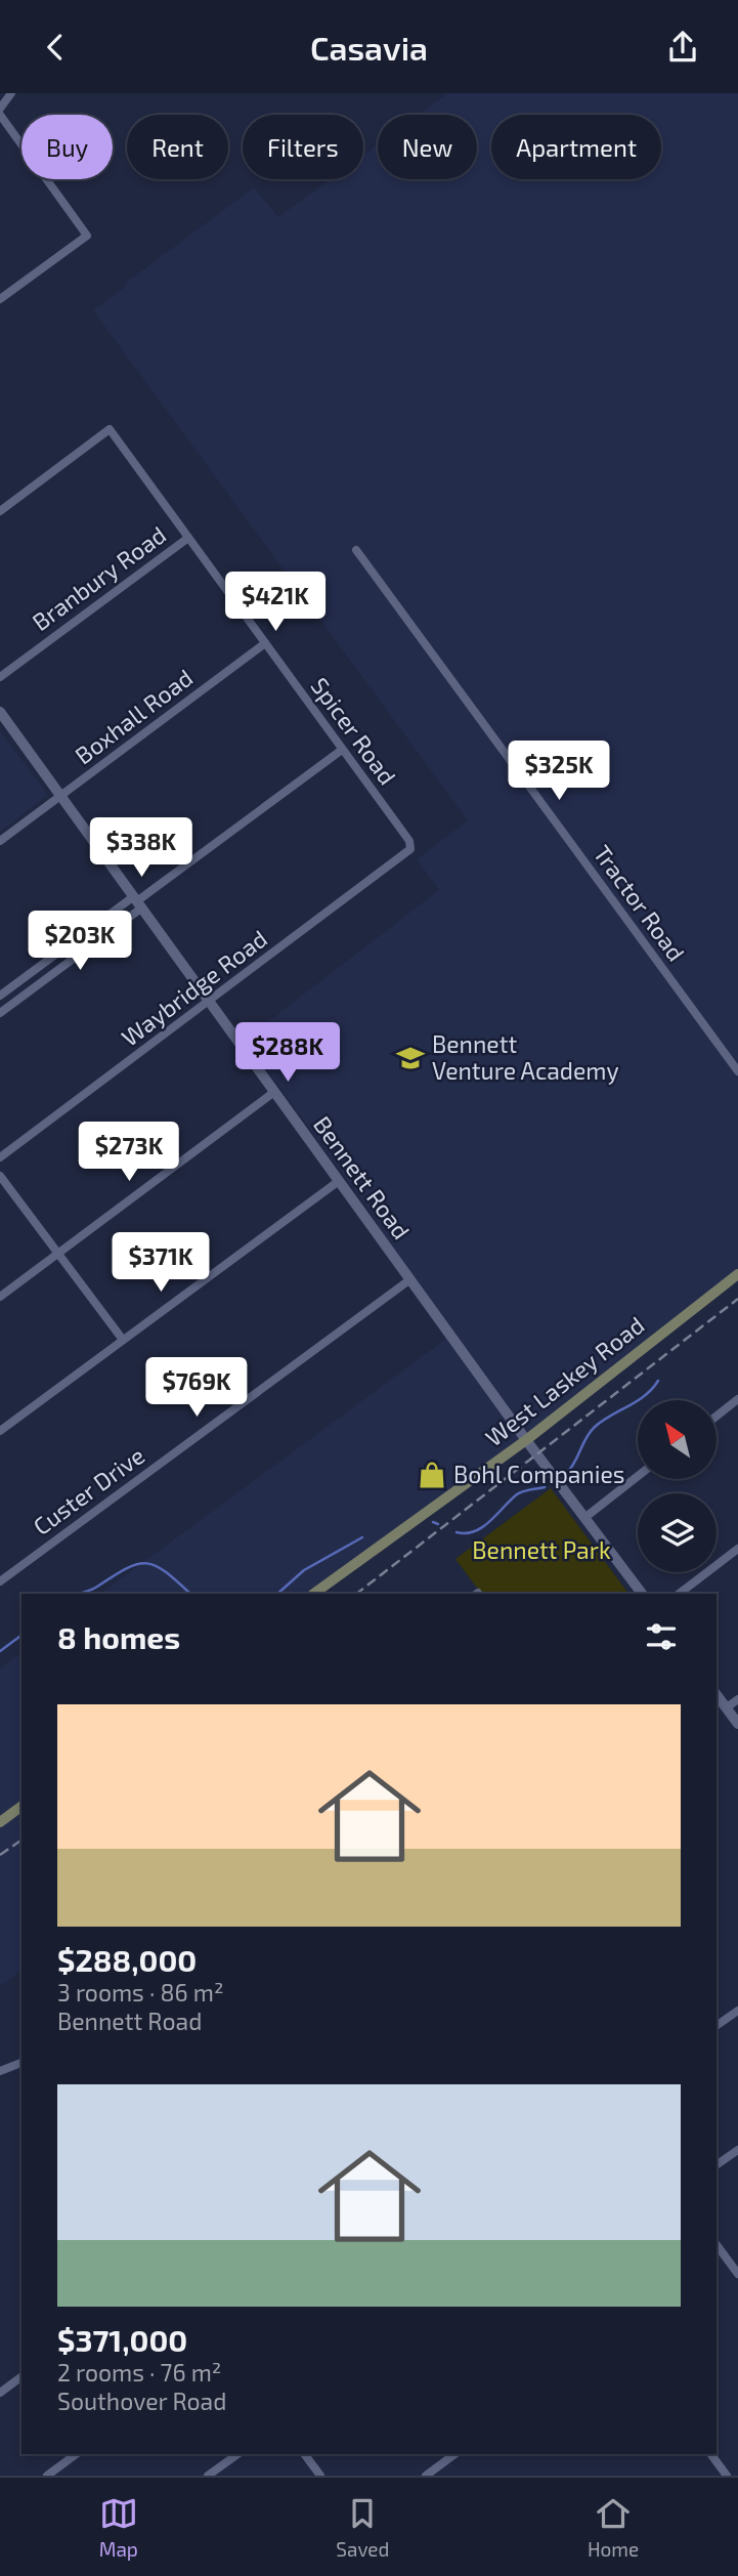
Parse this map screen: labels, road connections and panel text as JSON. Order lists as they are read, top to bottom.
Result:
{
  "streets": {
    "main road": ["West Laskey Road"],
    "street": [
      "Branbury Road",
      "Boxhall Road",
      "Spicer Road",
      "Tractor Road",
      "Waybridge Road",
      "Bennett Road",
      "Custer Drive"
    ]
  },
  "crossings": [
    ["Branbury Road", "Spicer Road"],
    ["Boxhall Road", "Spicer Road"],
    ["Boxhall Road", "Bennett Road"],
    ["Spicer Road", "Waybridge Road"],
    ["Waybridge Road", "Bennett Road"],
    ["Bennett Road", "West Laskey Road"],
    ["Bennett Road", "Custer Drive"]
  ],
  "parks": ["Bennett Park"],
  "places": {
    "school or university": ["Bennett Venture Academy"],
    "shop": ["Bohl Companies"]
  },
  "north": "top left",
  "page": {
    "header": "Casavia",
    "chip": [
      "Buy",
      "Rent",
      "Filters",
      "New",
      "Apartment"
    ],
    "price": [
      "$421K",
      "$325K",
      "$338K",
      "$203K",
      "$288K",
      "$273K",
      "$371K",
      "$769K"
    ],
    "heading": "8 homes",
    "list": [
      {
        "name": "$288,000",
        "note": "3 rooms · 86 m² · Bennett Road"
      },
      {
        "name": "$371,000",
        "note": "2 rooms · 76 m² · Southover Road"
      }
    ],
    "tabs": ["Map", "Saved", "Home"]
  }
}
